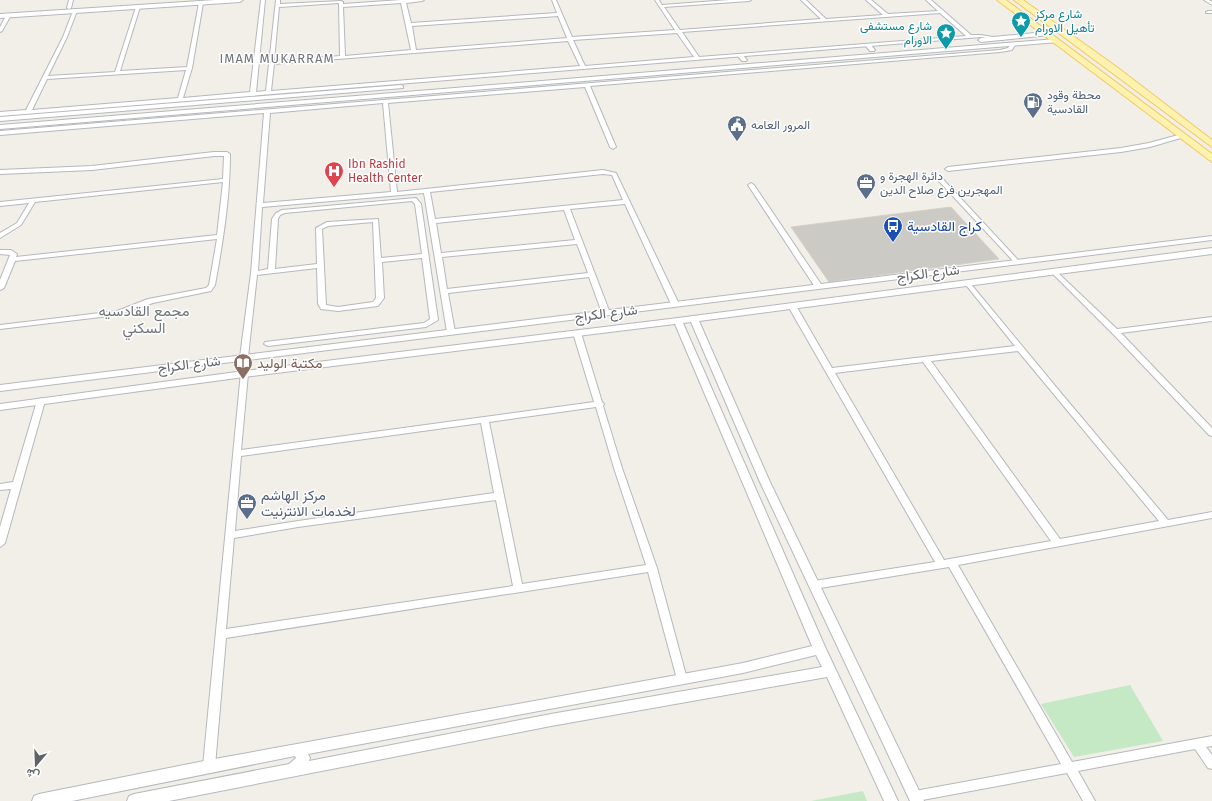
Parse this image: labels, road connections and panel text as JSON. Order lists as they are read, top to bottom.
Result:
{
  "streets": {
    "street": ["شارع الكراج"]
  },
  "districts": ["IMAM MUKARRAM", "مجمع القادسيه السكني"],
  "places": {
    "place": ["شارع مركز تأهيل الاورام", "شارع مستشفى الاورام"],
    "fuel station": ["محطة وقود القادسية"],
    "public building": ["المرور العامه"],
    "hospital": ["Ibn Rashid Health Center"],
    "office": ["دائرة الهجرة و المهجرين فرع صلاح الدين", "مركز الهاشم لخدمات الانترنيت"],
    "bus stop": ["كراج القادسية"],
    "library": ["مكتبة الوليد"]
  },
  "north": "bottom"
}
